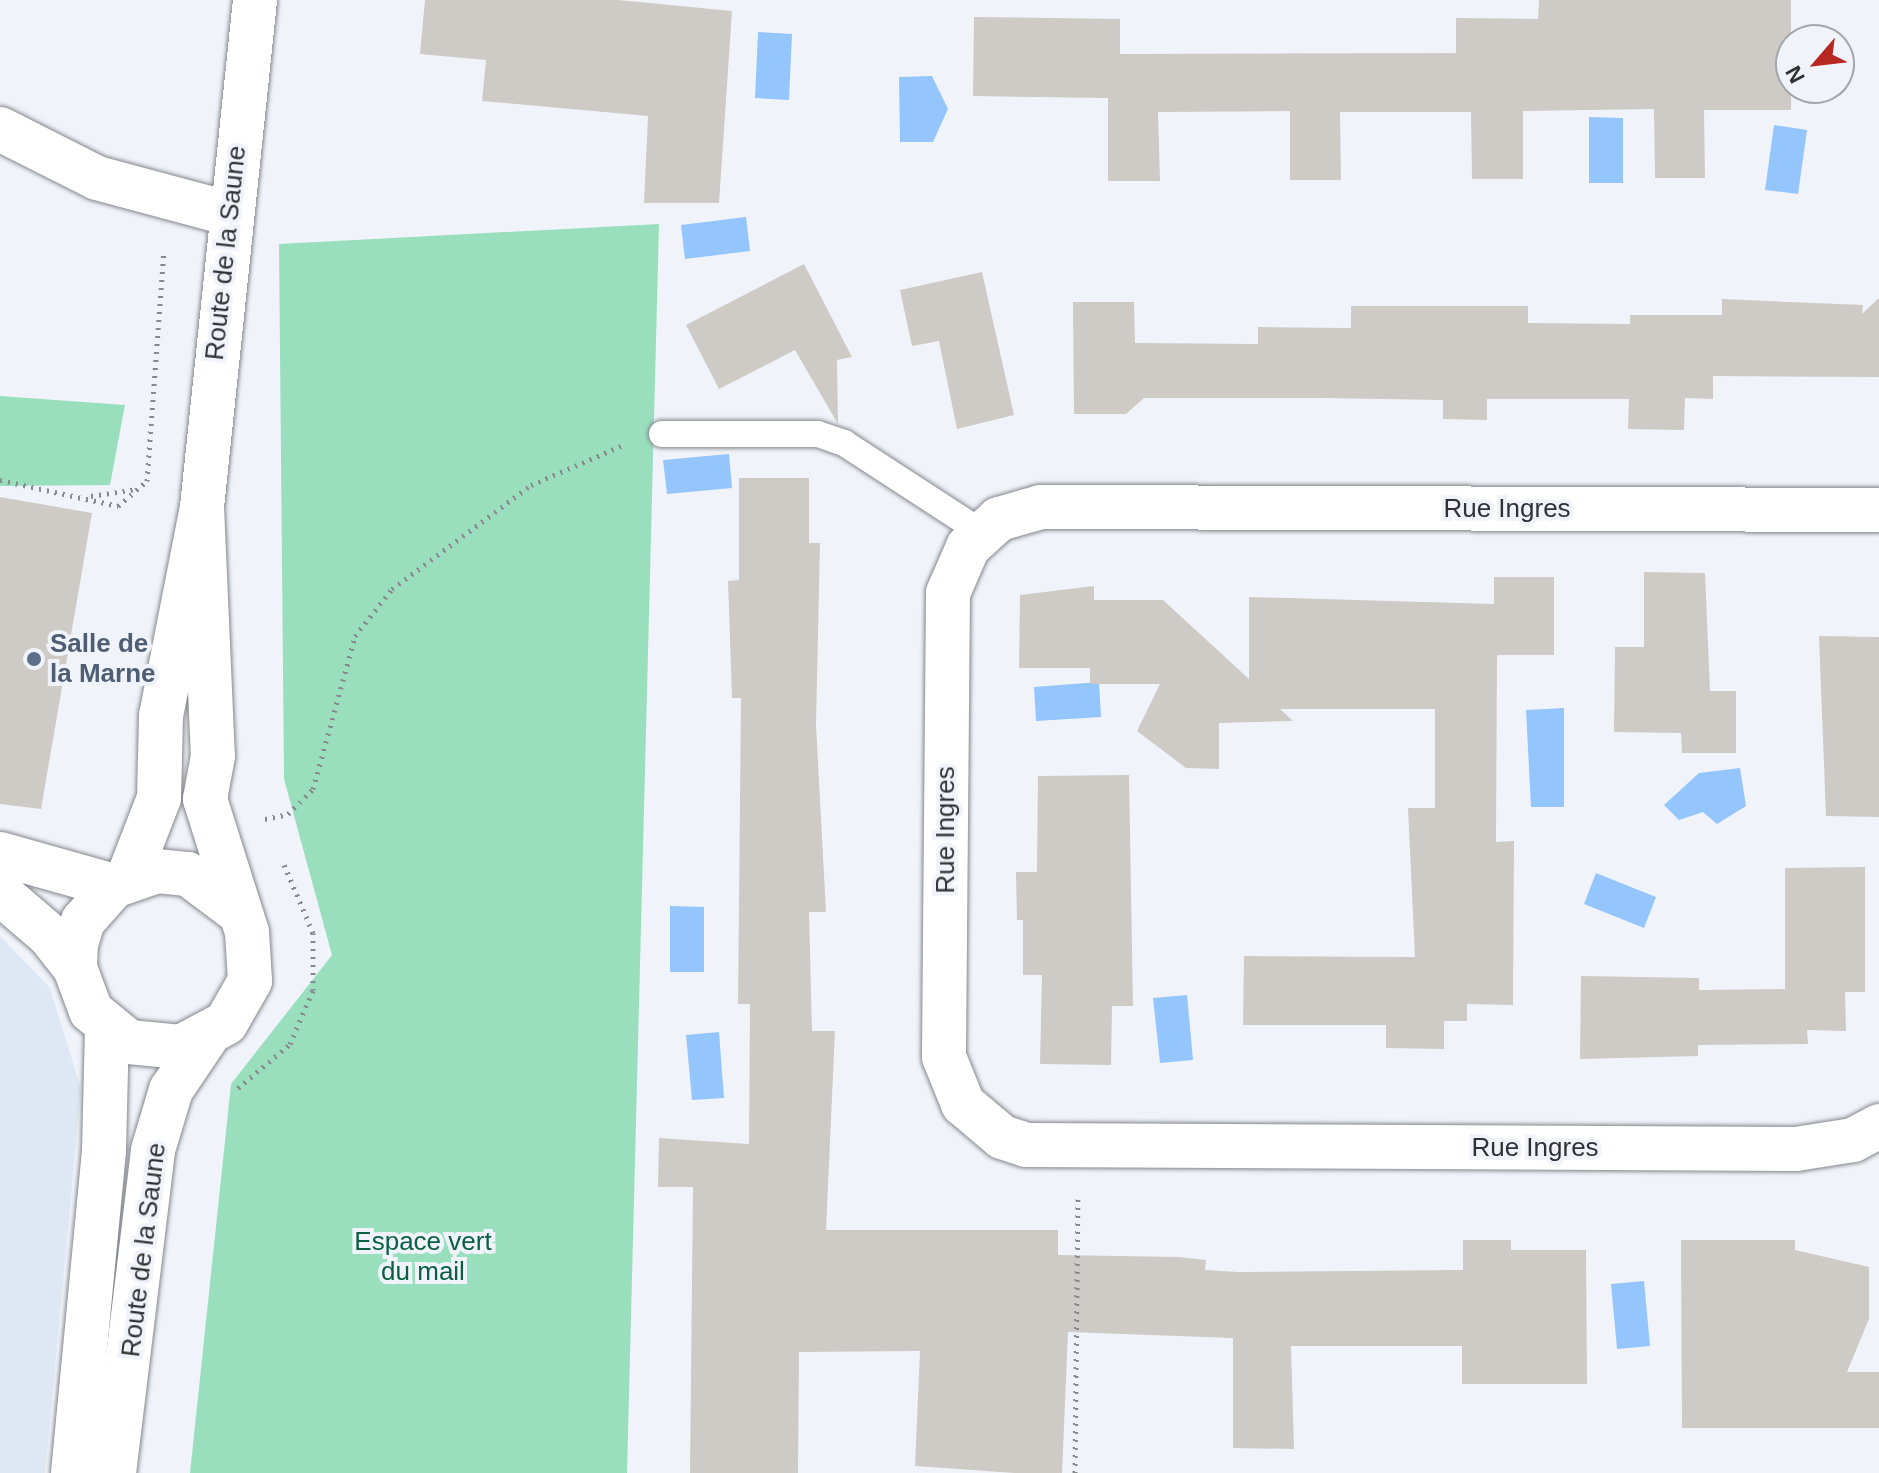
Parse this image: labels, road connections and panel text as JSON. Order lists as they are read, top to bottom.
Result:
{
  "streets": {
    "street": ["Route de la Saune", "Rue Ingres"]
  },
  "parks": ["Espace vert du mail"],
  "places": ["Salle de la Marne"],
  "north": "bottom left"
}
